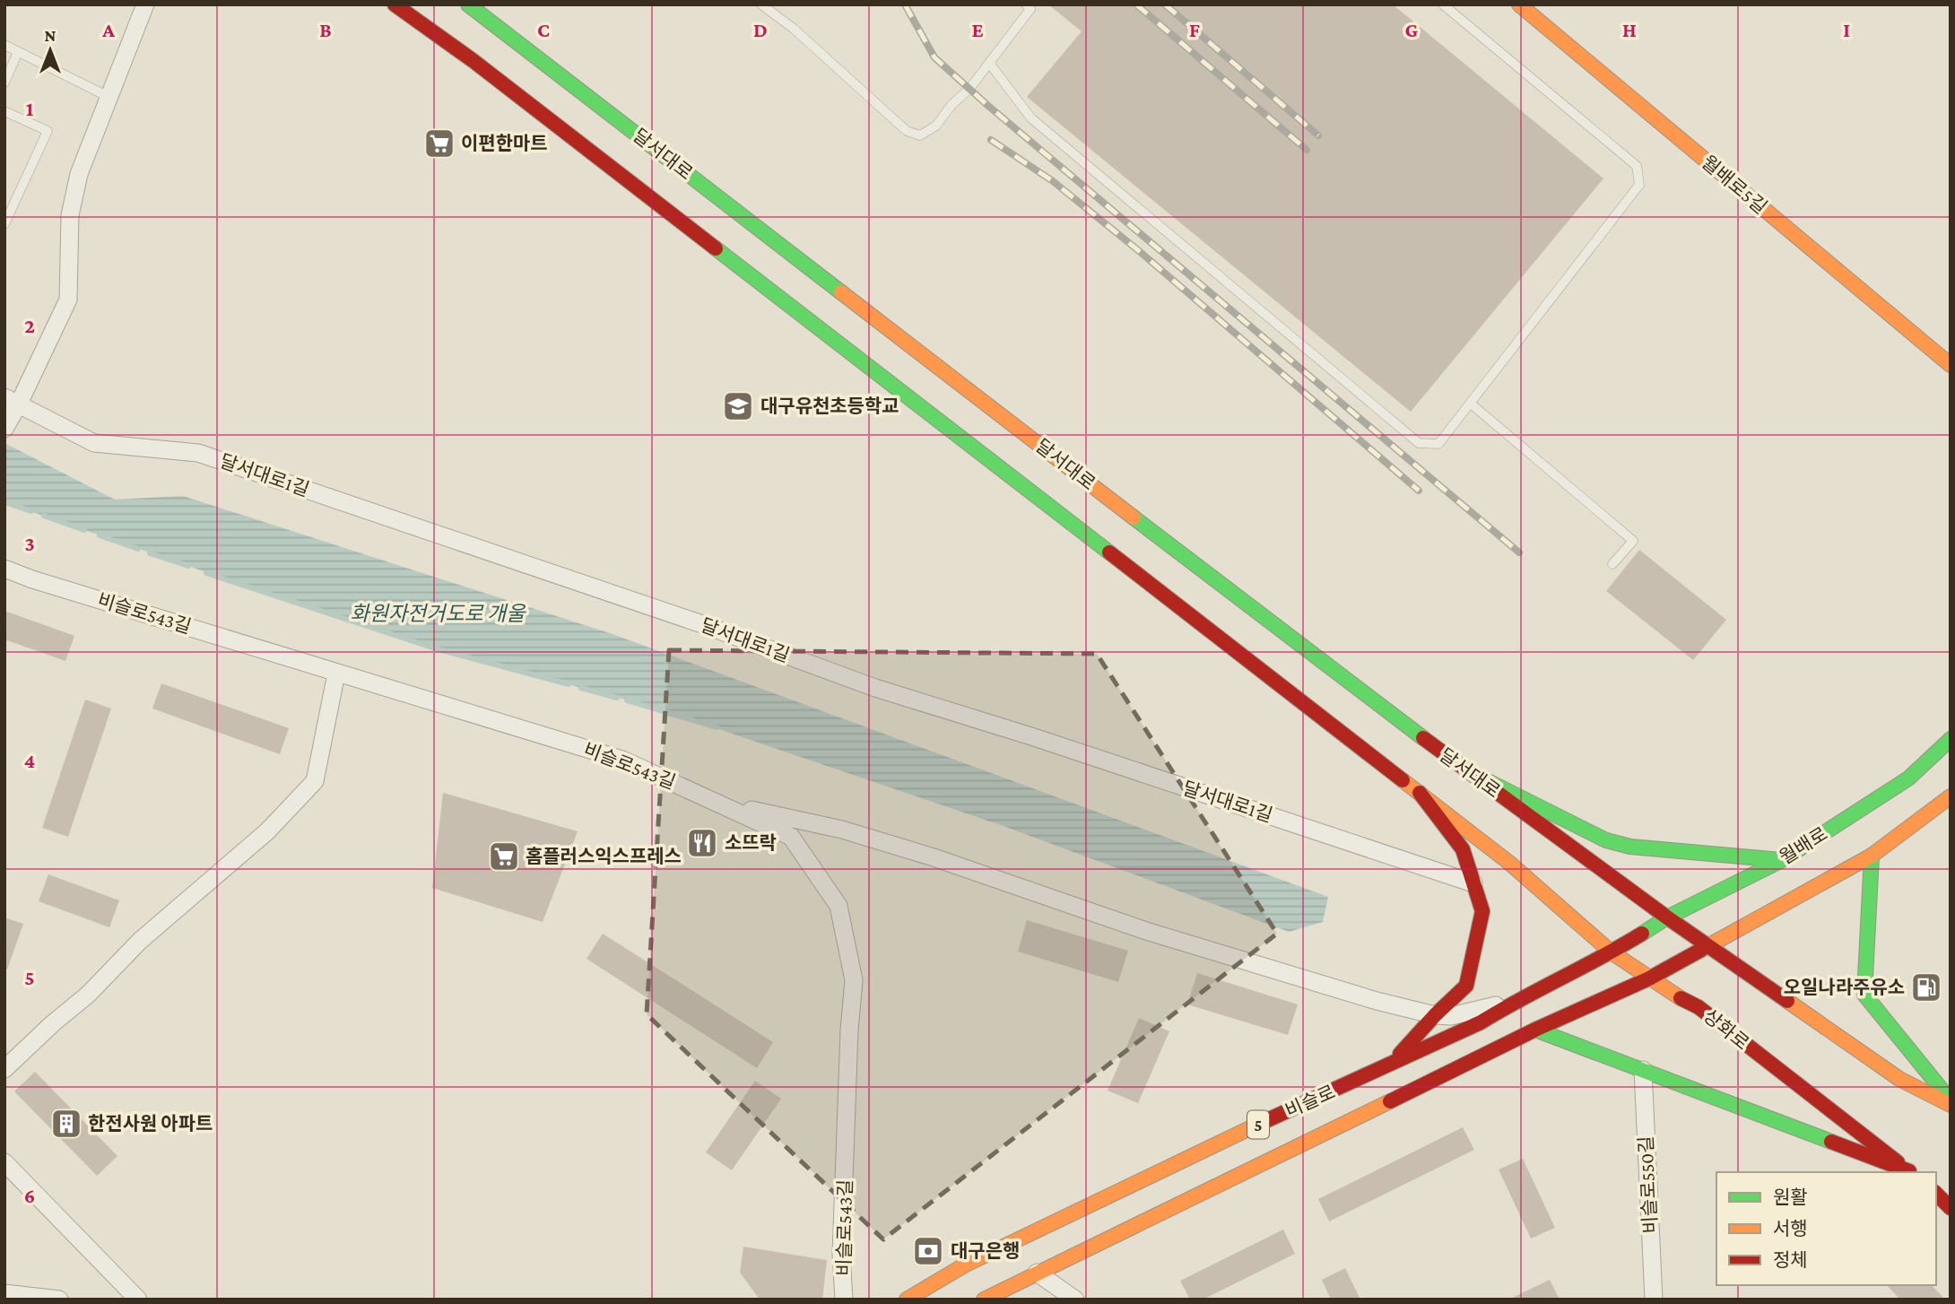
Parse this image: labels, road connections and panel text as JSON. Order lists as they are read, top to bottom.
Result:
{
  "streets": {
    "main road": [
      "달서대로",
      "월배로5길",
      "월배로",
      "상화로",
      "비슬로",
      "5"
    ],
    "street": ["달서대로1길", "비슬로543길", "비슬로550길"]
  },
  "crossings": [
    ["달서대로", "월배로"],
    ["월배로", "비슬로"],
    ["상화로", "비슬로"]
  ],
  "water": ["화원자전거도로 개울"],
  "places": {
    "supermarket": ["이편한마트", "홈플러스익스프레스"],
    "school or university": ["대구유천초등학교"],
    "restaurant": ["소뜨락"],
    "fuel station": ["오일나라주유소"],
    "building": ["한전사원 아파트"],
    "bank": ["대구은행"]
  },
  "legend": ["원활", "서행", "정체"],
  "north": "top",
  "grid": {
    "columns": [
      "A",
      "B",
      "C",
      "D",
      "E",
      "F",
      "G",
      "H",
      "I"
    ],
    "rows": [
      "1",
      "2",
      "3",
      "4",
      "5",
      "6"
    ]
  }
}
